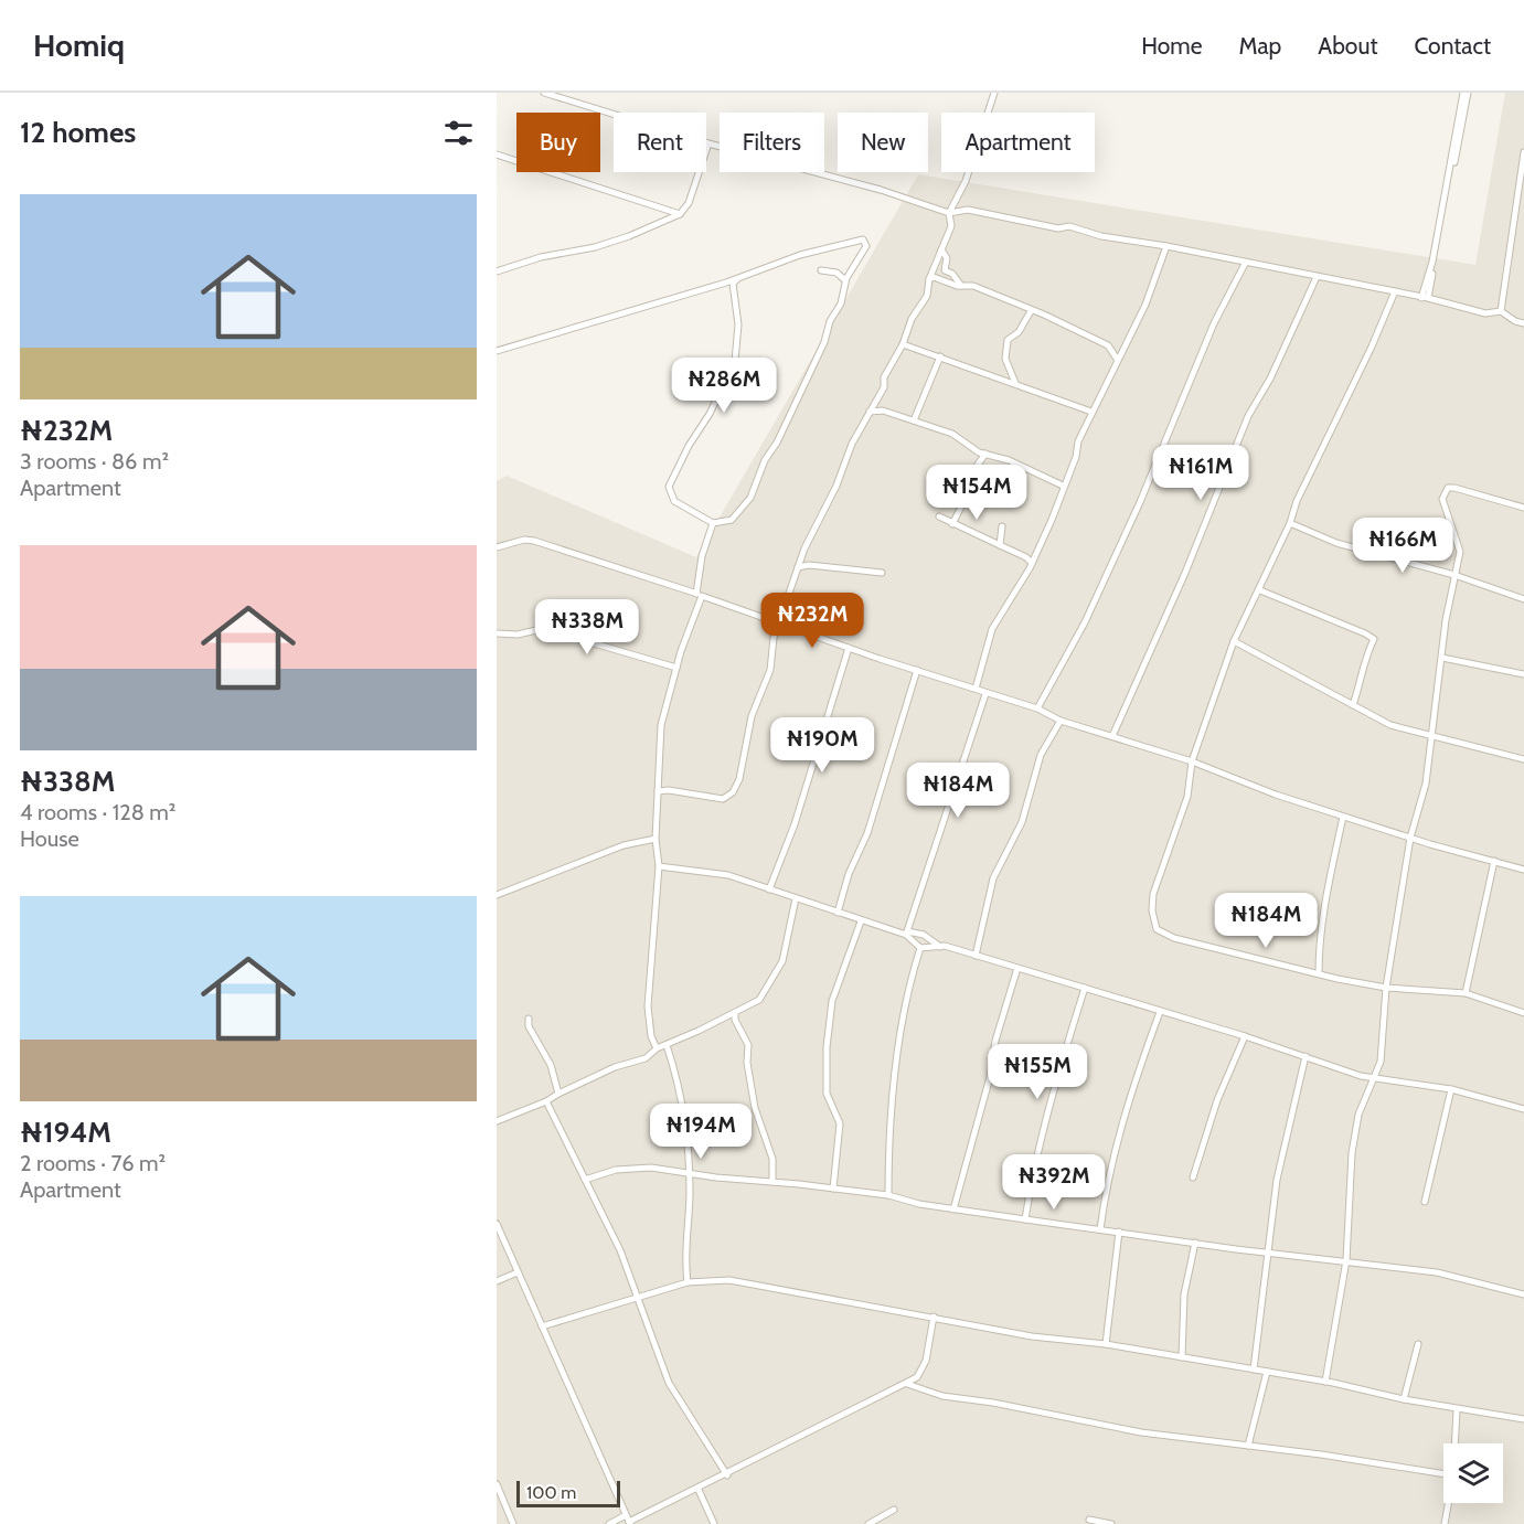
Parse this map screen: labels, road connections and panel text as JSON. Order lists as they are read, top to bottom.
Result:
{
  "scale_bar": "100 m",
  "page": {
    "header": "Homiq",
    "nav": [
      "Home",
      "Map",
      "About",
      "Contact"
    ],
    "heading": "12 homes",
    "chip": [
      "Buy",
      "Rent",
      "Filters",
      "New",
      "Apartment"
    ],
    "list": [
      {
        "name": "₦232M",
        "note": "3 rooms · 86 m² · Apartment"
      },
      {
        "name": "₦338M",
        "note": "4 rooms · 128 m² · House"
      },
      {
        "name": "₦194M",
        "note": "2 rooms · 76 m² · Apartment"
      }
    ],
    "price": [
      "₦286M",
      "₦161M",
      "₦154M",
      "₦166M",
      "₦232M",
      "₦338M",
      "₦190M",
      "₦184M",
      "₦184M",
      "₦155M",
      "₦194M",
      "₦392M"
    ],
    "scale": "100 m"
  }
}
